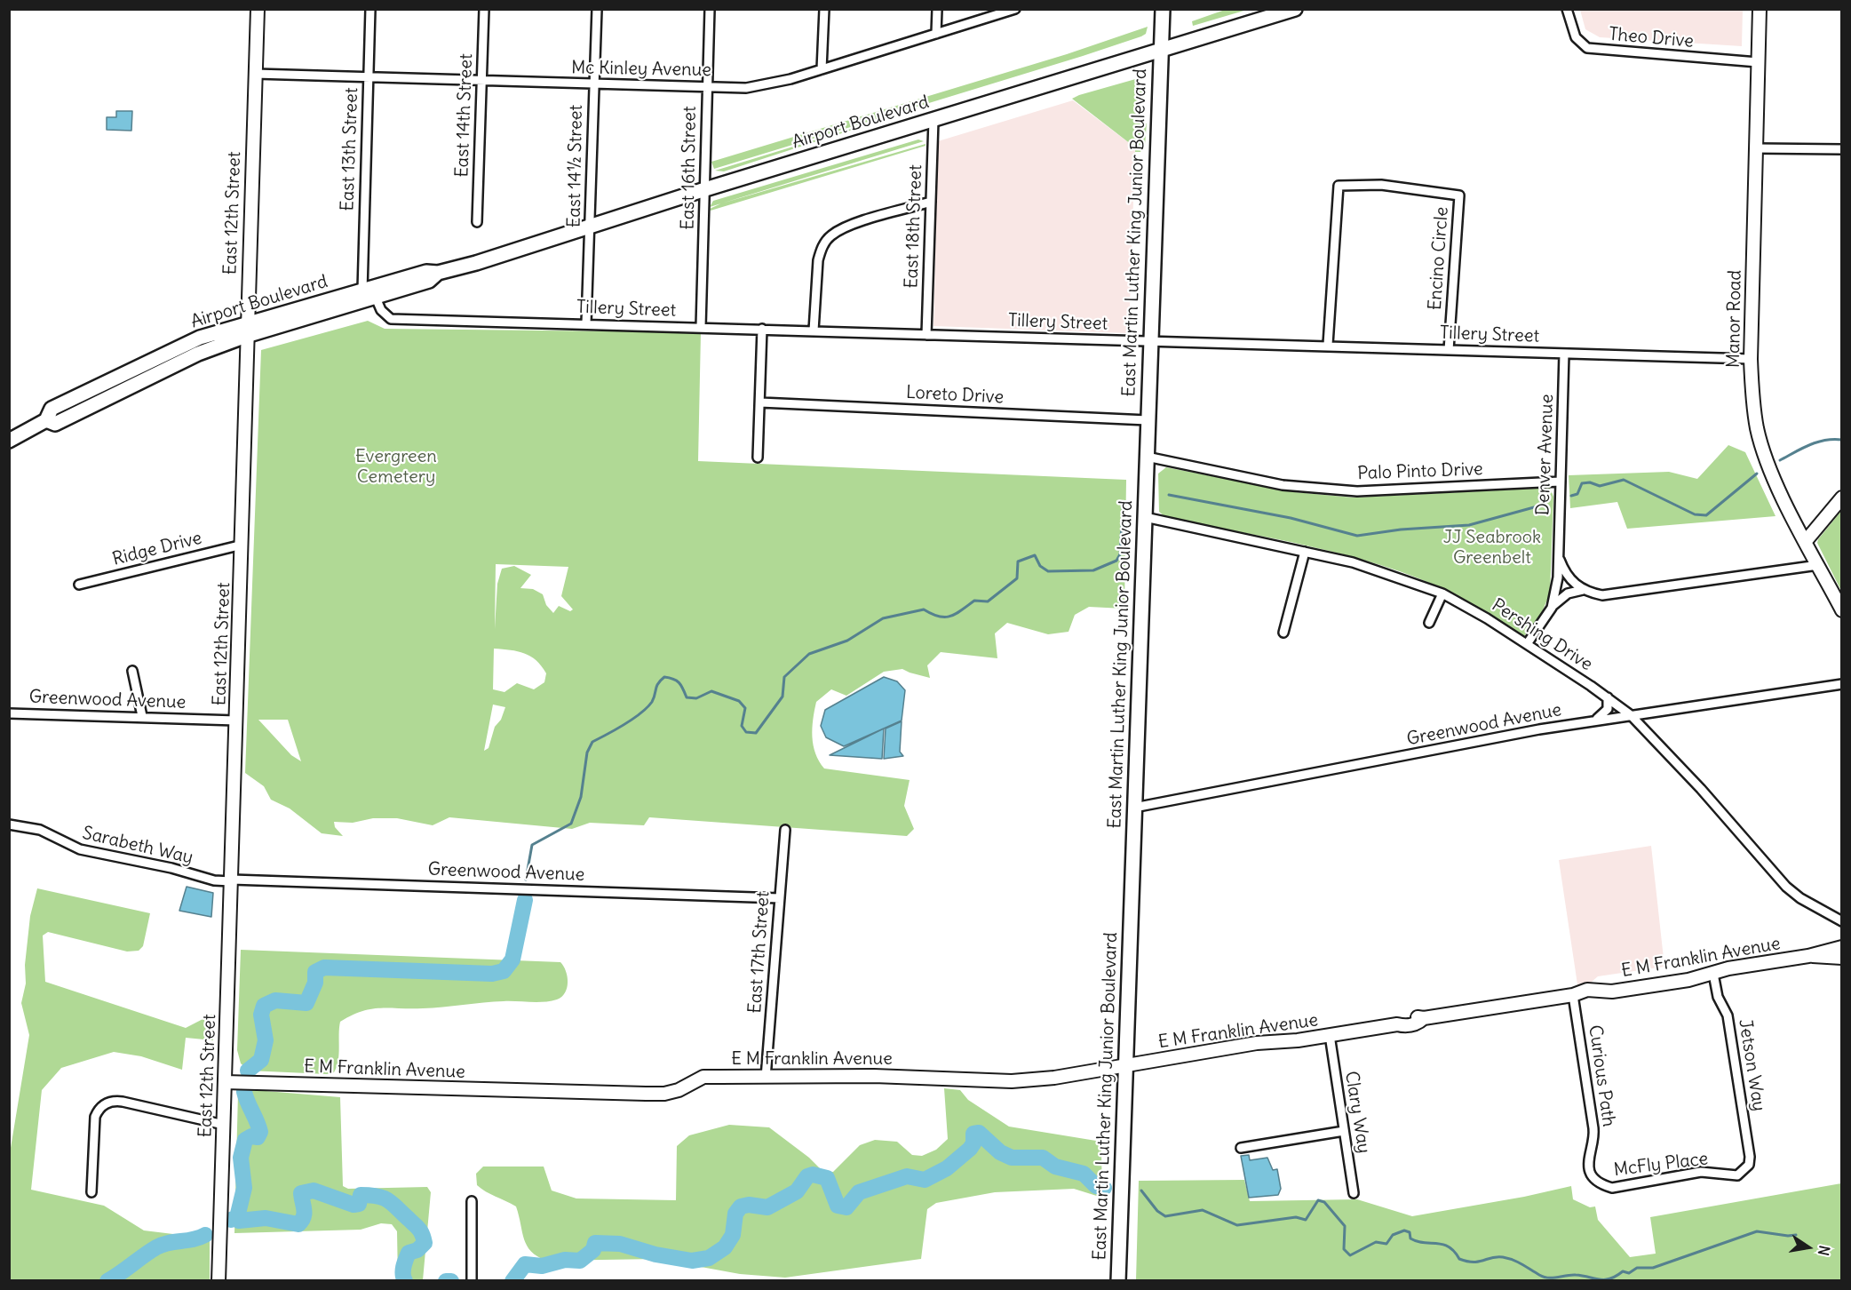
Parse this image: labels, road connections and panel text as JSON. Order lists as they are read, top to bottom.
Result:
{
  "streets": {
    "main road": ["Airport Boulevard", "East Martin Luther King Junior Boulevard"],
    "street": [
      "Theo Drive",
      "Mc Kinley Avenue",
      "East 14th Street",
      "East 13th Street",
      "East 14½ Street",
      "East 16th Street",
      "East 12th Street",
      "East 18th Street",
      "Encino Circle",
      "Tillery Street",
      "Manor Road",
      "Loreto Drive",
      "Denver Avenue",
      "Palo Pinto Drive",
      "Ridge Drive",
      "Pershing Drive",
      "Greenwood Avenue",
      "Sarabeth Way",
      "East 17th Street",
      "E M Franklin Avenue",
      "Jetson Way",
      "Curious Path",
      "Clary Way",
      "McFly Place"
    ]
  },
  "crossings": [
    ["Theo Drive", "Manor Road"],
    ["Mc Kinley Avenue", "East 14th Street"],
    ["Mc Kinley Avenue", "East 13th Street"],
    ["Mc Kinley Avenue", "East 14½ Street"],
    ["Mc Kinley Avenue", "East 16th Street"],
    ["Mc Kinley Avenue", "East 12th Street"],
    ["Airport Boulevard", "East 13th Street"],
    ["Airport Boulevard", "East 14½ Street"],
    ["Airport Boulevard", "East 16th Street"],
    ["Airport Boulevard", "East 12th Street"],
    ["Airport Boulevard", "East 18th Street"],
    ["Airport Boulevard", "East Martin Luther King Junior Boulevard"],
    ["Airport Boulevard", "Tillery Street"],
    ["East 14½ Street", "Tillery Street"],
    ["East 16th Street", "Tillery Street"],
    ["East 12th Street", "Ridge Drive"],
    ["East 12th Street", "Greenwood Avenue"],
    ["East 12th Street", "Sarabeth Way"],
    ["East 12th Street", "E M Franklin Avenue"],
    ["East 18th Street", "Tillery Street"],
    ["East Martin Luther King Junior Boulevard", "Tillery Street"],
    ["East Martin Luther King Junior Boulevard", "Loreto Drive"],
    ["East Martin Luther King Junior Boulevard", "Palo Pinto Drive"],
    ["East Martin Luther King Junior Boulevard", "Pershing Drive"],
    ["East Martin Luther King Junior Boulevard", "Greenwood Avenue"],
    ["East Martin Luther King Junior Boulevard", "E M Franklin Avenue"],
    ["Encino Circle", "Tillery Street"],
    ["Tillery Street", "Manor Road"],
    ["Tillery Street", "Denver Avenue"],
    ["Denver Avenue", "Palo Pinto Drive"],
    ["Denver Avenue", "Pershing Drive"],
    ["Pershing Drive", "Greenwood Avenue"],
    ["Greenwood Avenue", "Sarabeth Way"],
    ["Greenwood Avenue", "East 17th Street"],
    ["East 17th Street", "E M Franklin Avenue"],
    ["E M Franklin Avenue", "Jetson Way"],
    ["E M Franklin Avenue", "Curious Path"],
    ["E M Franklin Avenue", "Clary Way"],
    ["Jetson Way", "McFly Place"],
    ["Curious Path", "McFly Place"]
  ],
  "parks": ["Evergreen Cemetery", "JJ Seabrook Greenbelt"],
  "north": "right"
}
